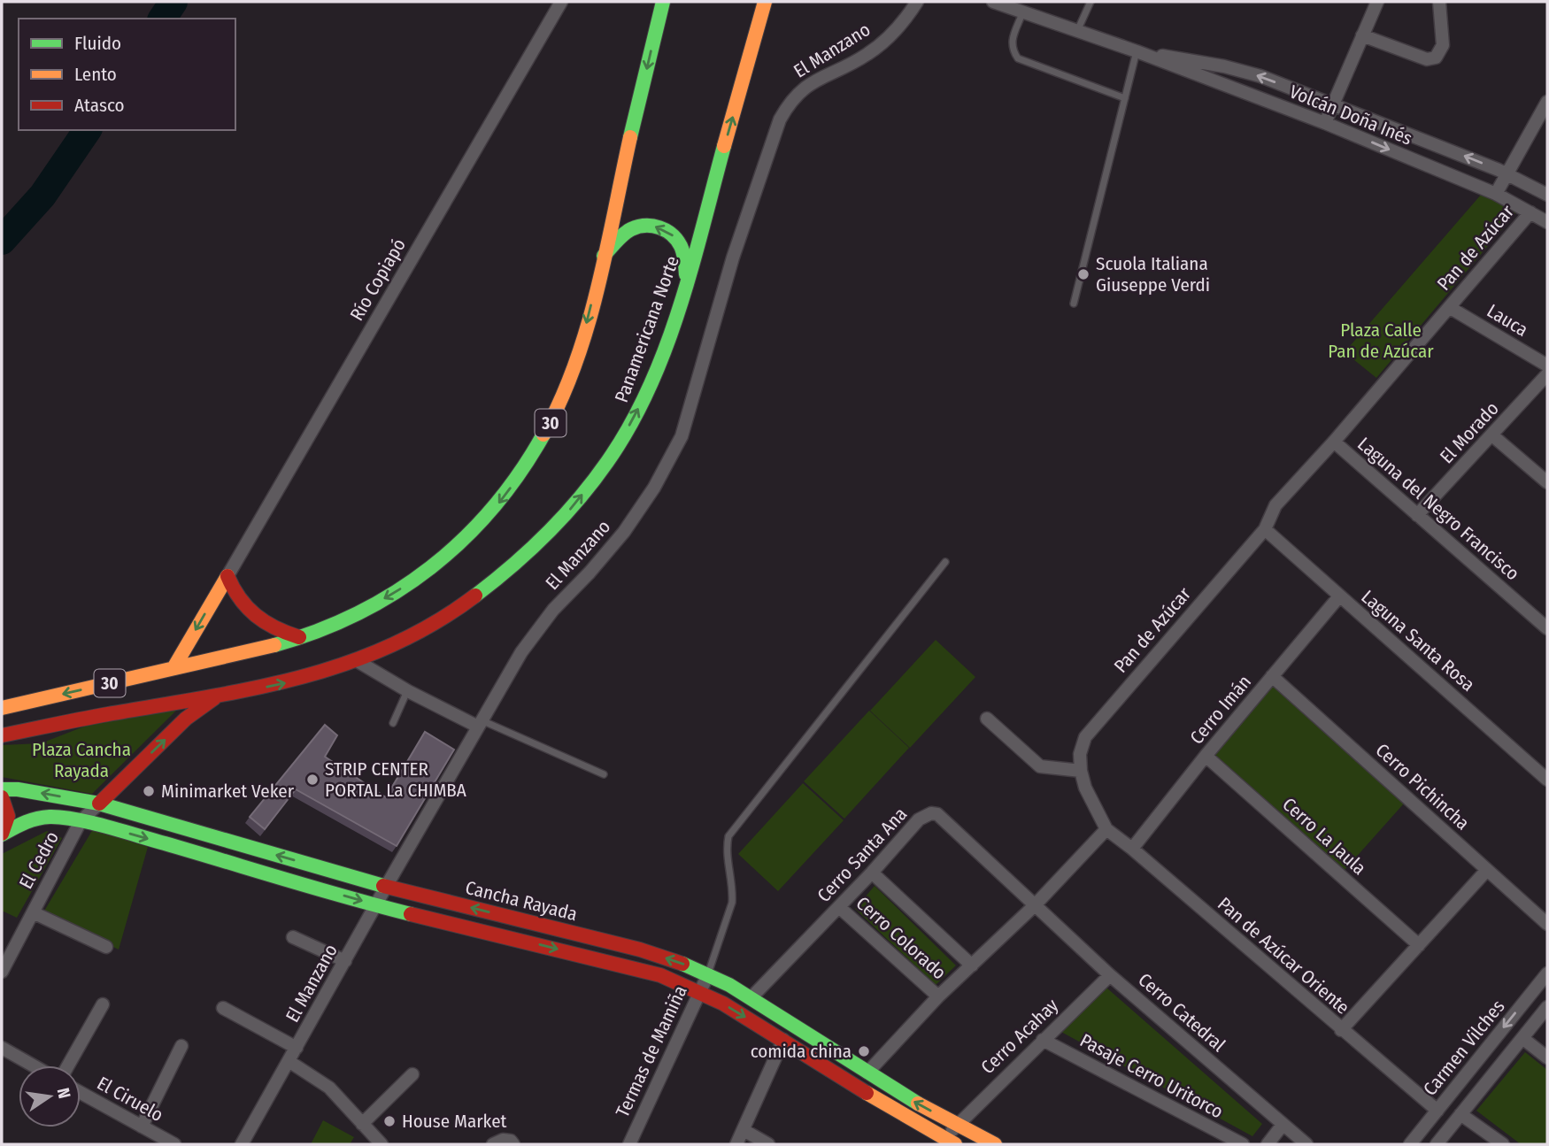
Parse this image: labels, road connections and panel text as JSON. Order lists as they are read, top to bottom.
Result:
{
  "streets": {
    "main road": ["Panamericana Norte", "30", "Cancha Rayada"],
    "street": [
      "El Manzano",
      "Volcán Doña Inés",
      "Pan de Azúcar",
      "Río Copiapó",
      "Lauca",
      "El Morado",
      "Laguna del Negro Francisco",
      "Laguna Santa Rosa",
      "Cerro Imán",
      "Cerro Pichincha",
      "Cerro La Jaula",
      "Cerro Santa Ana",
      "El Cedro",
      "Cerro Colorado",
      "Pan de Azúcar Oriente",
      "Cerro Catedral",
      "Cerro Acahay",
      "Carmen Vilches",
      "Termas de Mamiña",
      "Pasaje Cerro Uritorco",
      "El Ciruelo"
    ]
  },
  "crossings": [
    ["El Manzano", "Cancha Rayada"],
    ["Volcán Doña Inés", "Pan de Azúcar"],
    ["Pan de Azúcar", "Lauca"],
    ["Pan de Azúcar", "Laguna del Negro Francisco"],
    ["Pan de Azúcar", "Laguna Santa Rosa"],
    ["Pan de Azúcar", "Pan de Azúcar Oriente"],
    ["Panamericana Norte", "30"],
    ["El Morado", "Laguna del Negro Francisco"],
    ["Laguna Santa Rosa", "Cerro Imán"],
    ["Cerro Imán", "Cerro Pichincha"],
    ["Cerro Imán", "Cerro La Jaula"],
    ["Cerro Imán", "Pan de Azúcar Oriente"],
    ["Cerro Santa Ana", "Cancha Rayada"],
    ["Cerro Santa Ana", "Cerro Colorado"],
    ["Cerro Santa Ana", "Cerro Catedral"],
    ["El Cedro", "Cancha Rayada"],
    ["Cancha Rayada", "Cerro Acahay"],
    ["Cancha Rayada", "Termas de Mamiña"],
    ["Pan de Azúcar Oriente", "Carmen Vilches"],
    ["Cerro Catedral", "Cerro Acahay"],
    ["Cerro Acahay", "Pasaje Cerro Uritorco"]
  ],
  "parks": ["Plaza Calle Pan de Azúcar", "Plaza Cancha Rayada"],
  "places": [
    "Scuola Italiana Giuseppe Verdi",
    "STRIP CENTER PORTAL La CHIMBA",
    "Minimarket Veker",
    "comida china",
    "House Market"
  ],
  "legend": ["Fluido", "Lento", "Atasco"],
  "north": "right"
}
